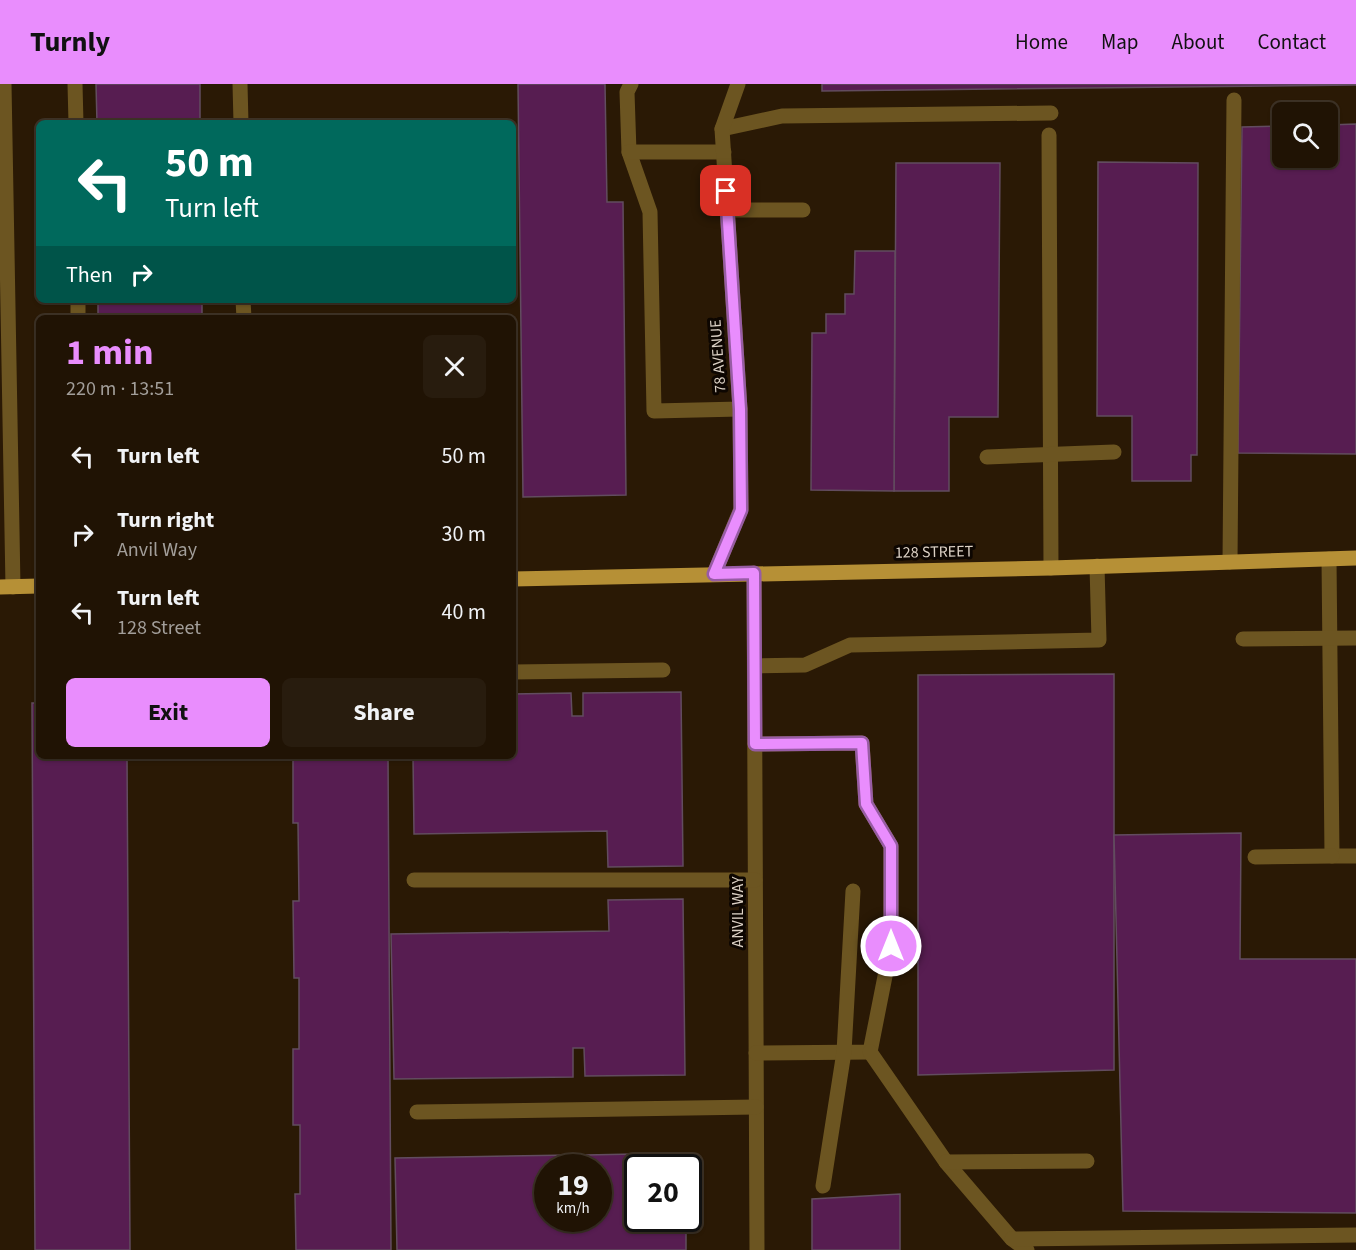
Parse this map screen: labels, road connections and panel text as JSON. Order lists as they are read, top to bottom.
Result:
{
  "streets": {
    "main road": ["128 STREET"],
    "street": ["78 AVENUE", "ANVIL WAY"]
  },
  "crossings": [
    ["78 AVENUE", "128 STREET"],
    ["128 STREET", "ANVIL WAY"]
  ],
  "page": {
    "header": "Turnly",
    "nav": [
      "Home",
      "Map",
      "About",
      "Contact"
    ],
    "turn": ["50 m", "Turn left"],
    "then": "Then",
    "heading": ["1 min", "220 m · 13:51"],
    "list": [
      {
        "name": "Turn left",
        "value": "50 m"
      },
      {
        "name": "Turn right",
        "note": "Anvil Way",
        "value": "30 m"
      },
      {
        "name": "Turn left",
        "note": "128 Street",
        "value": "40 m"
      }
    ],
    "buttons": ["Exit", "Share"],
    "speed": "19 km/h",
    "limit": "20"
  }
}
